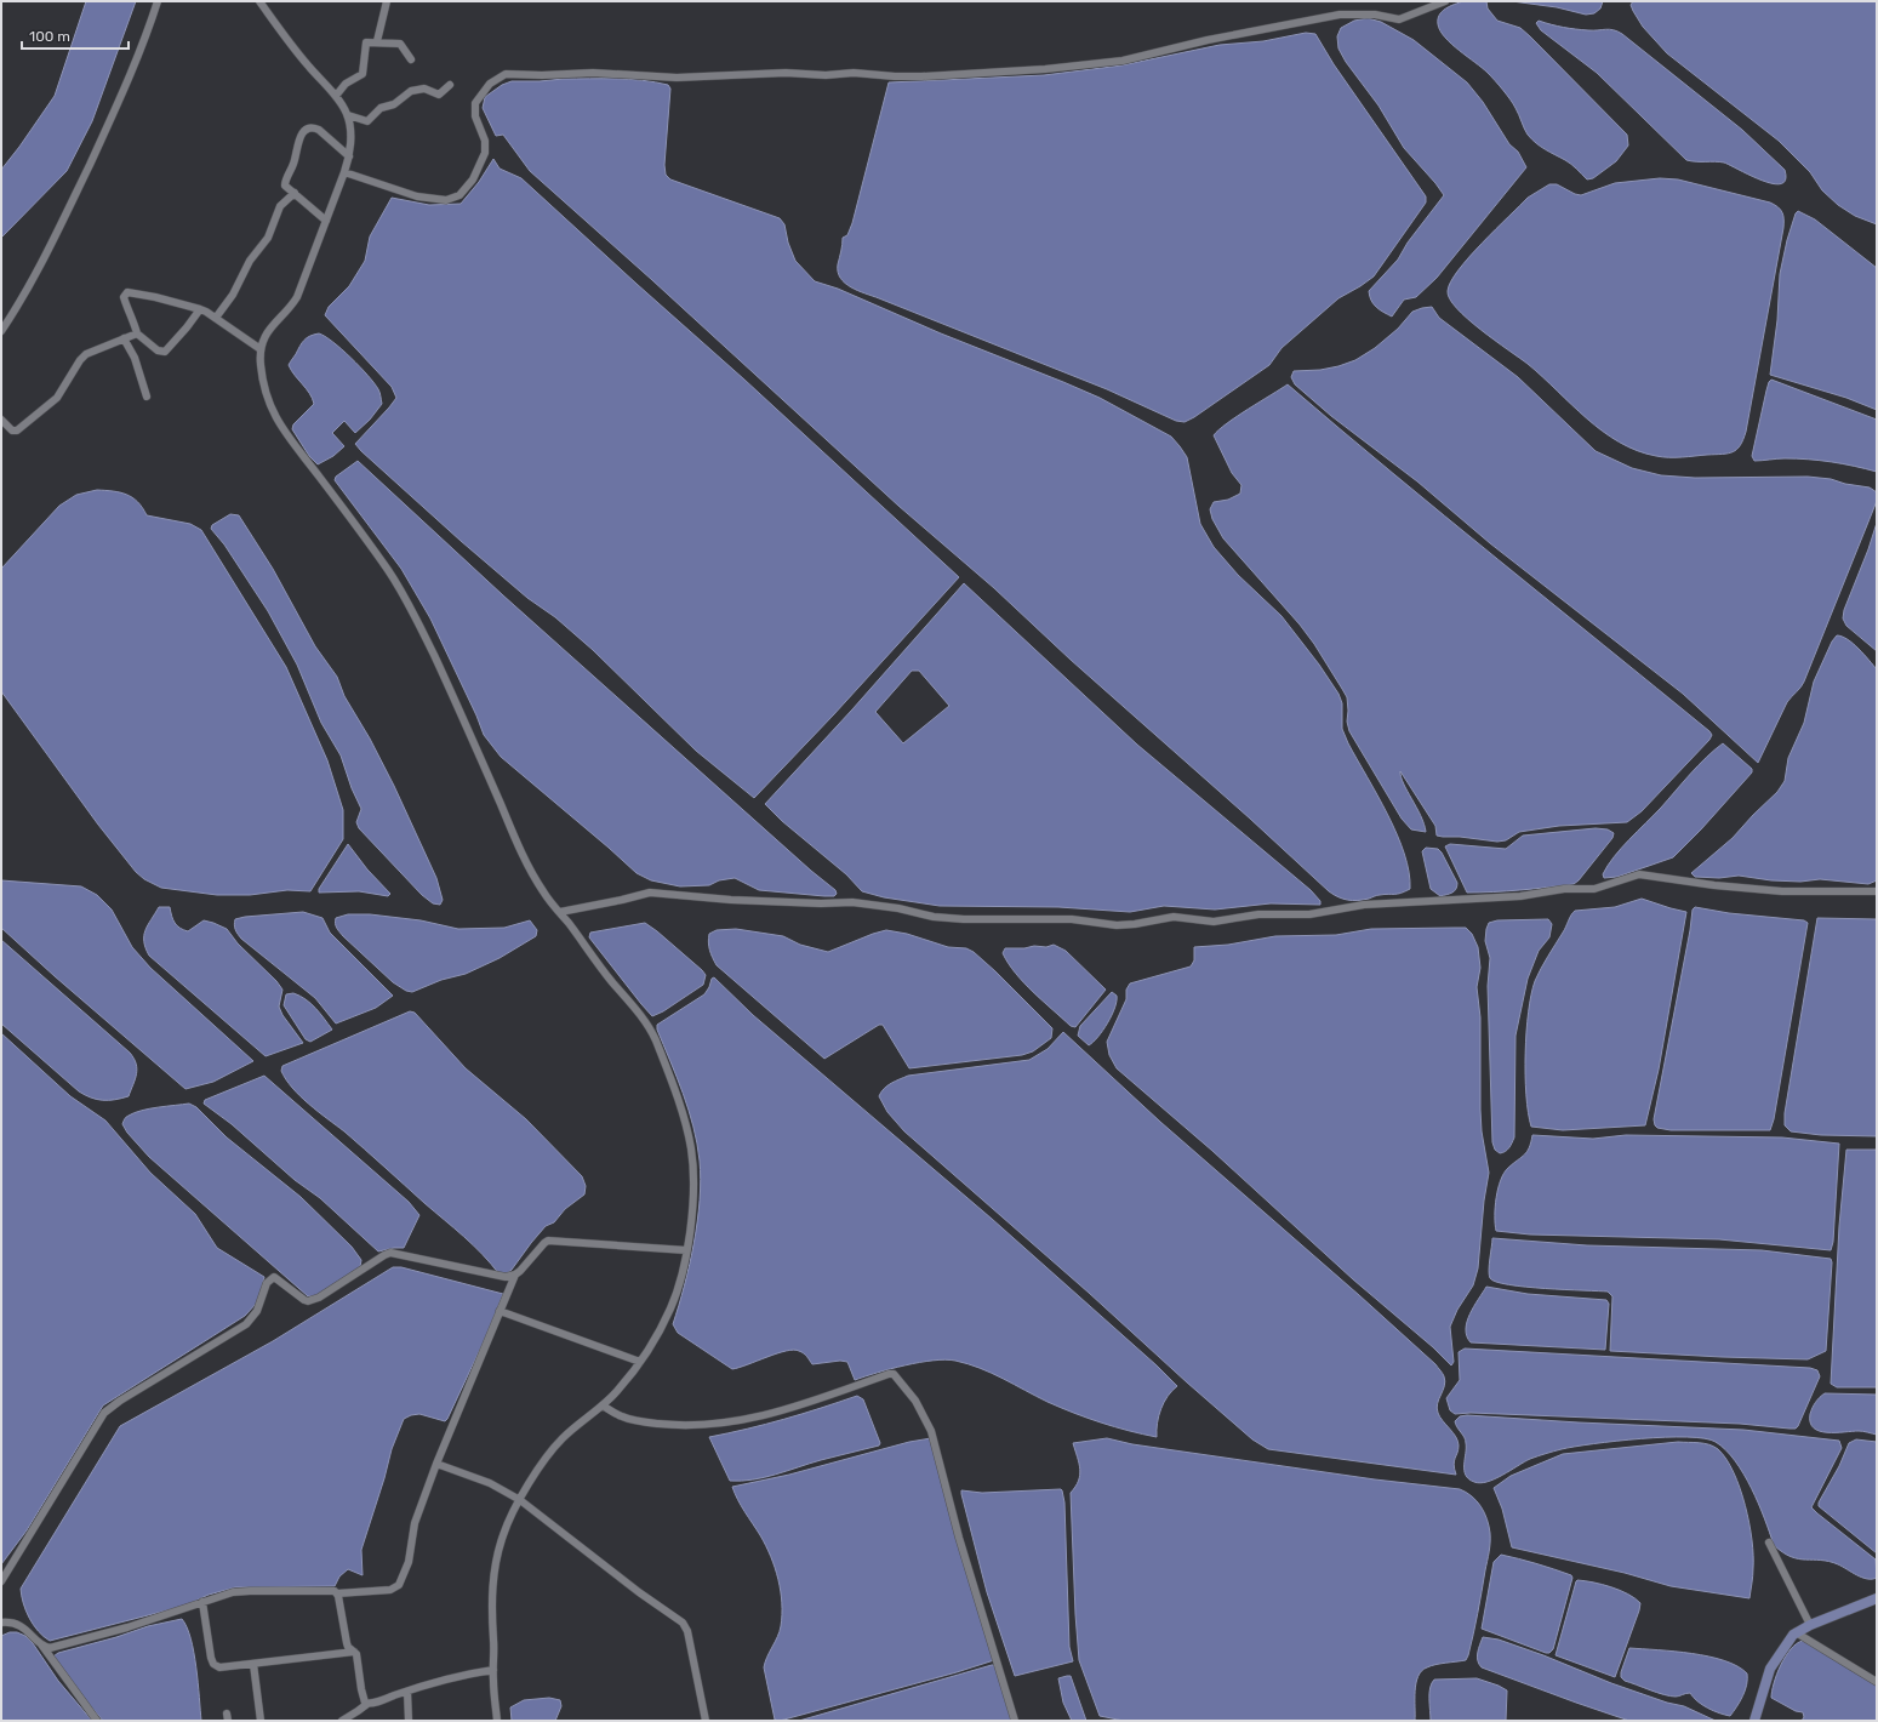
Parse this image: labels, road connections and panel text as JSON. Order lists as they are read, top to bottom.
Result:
{
  "scale_bar": "100 m"
}
